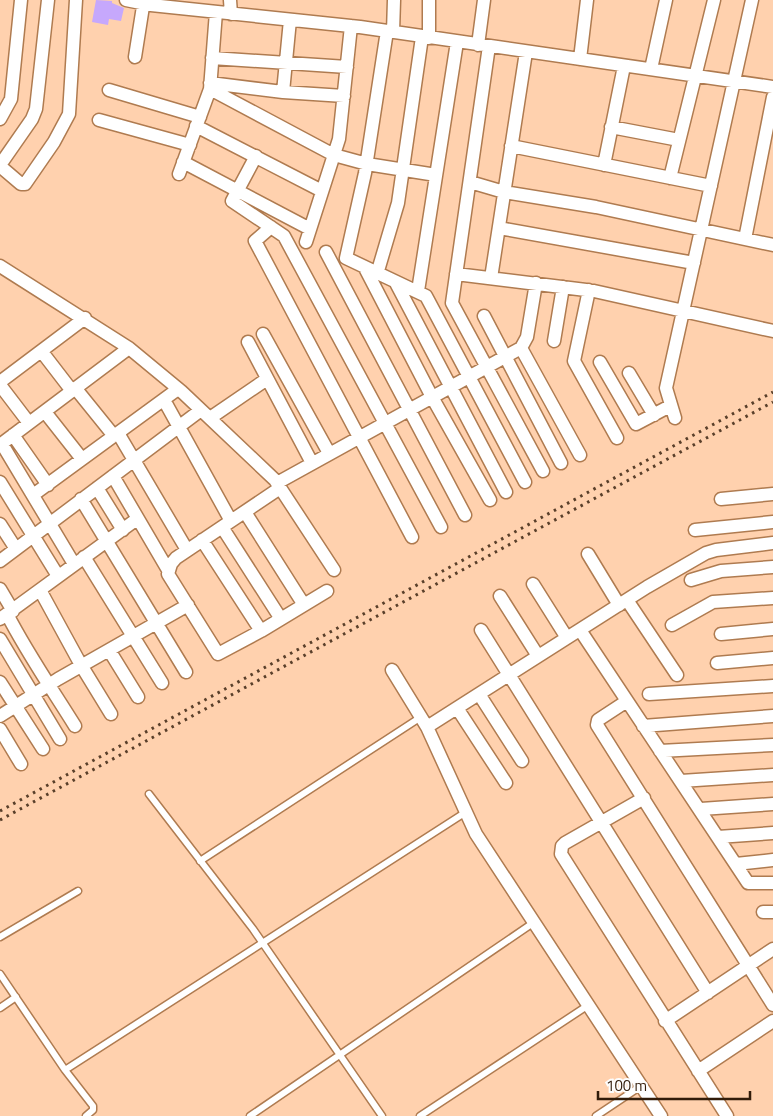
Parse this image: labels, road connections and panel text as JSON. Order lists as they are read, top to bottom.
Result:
{
  "scale_bar": "100 m"
}
